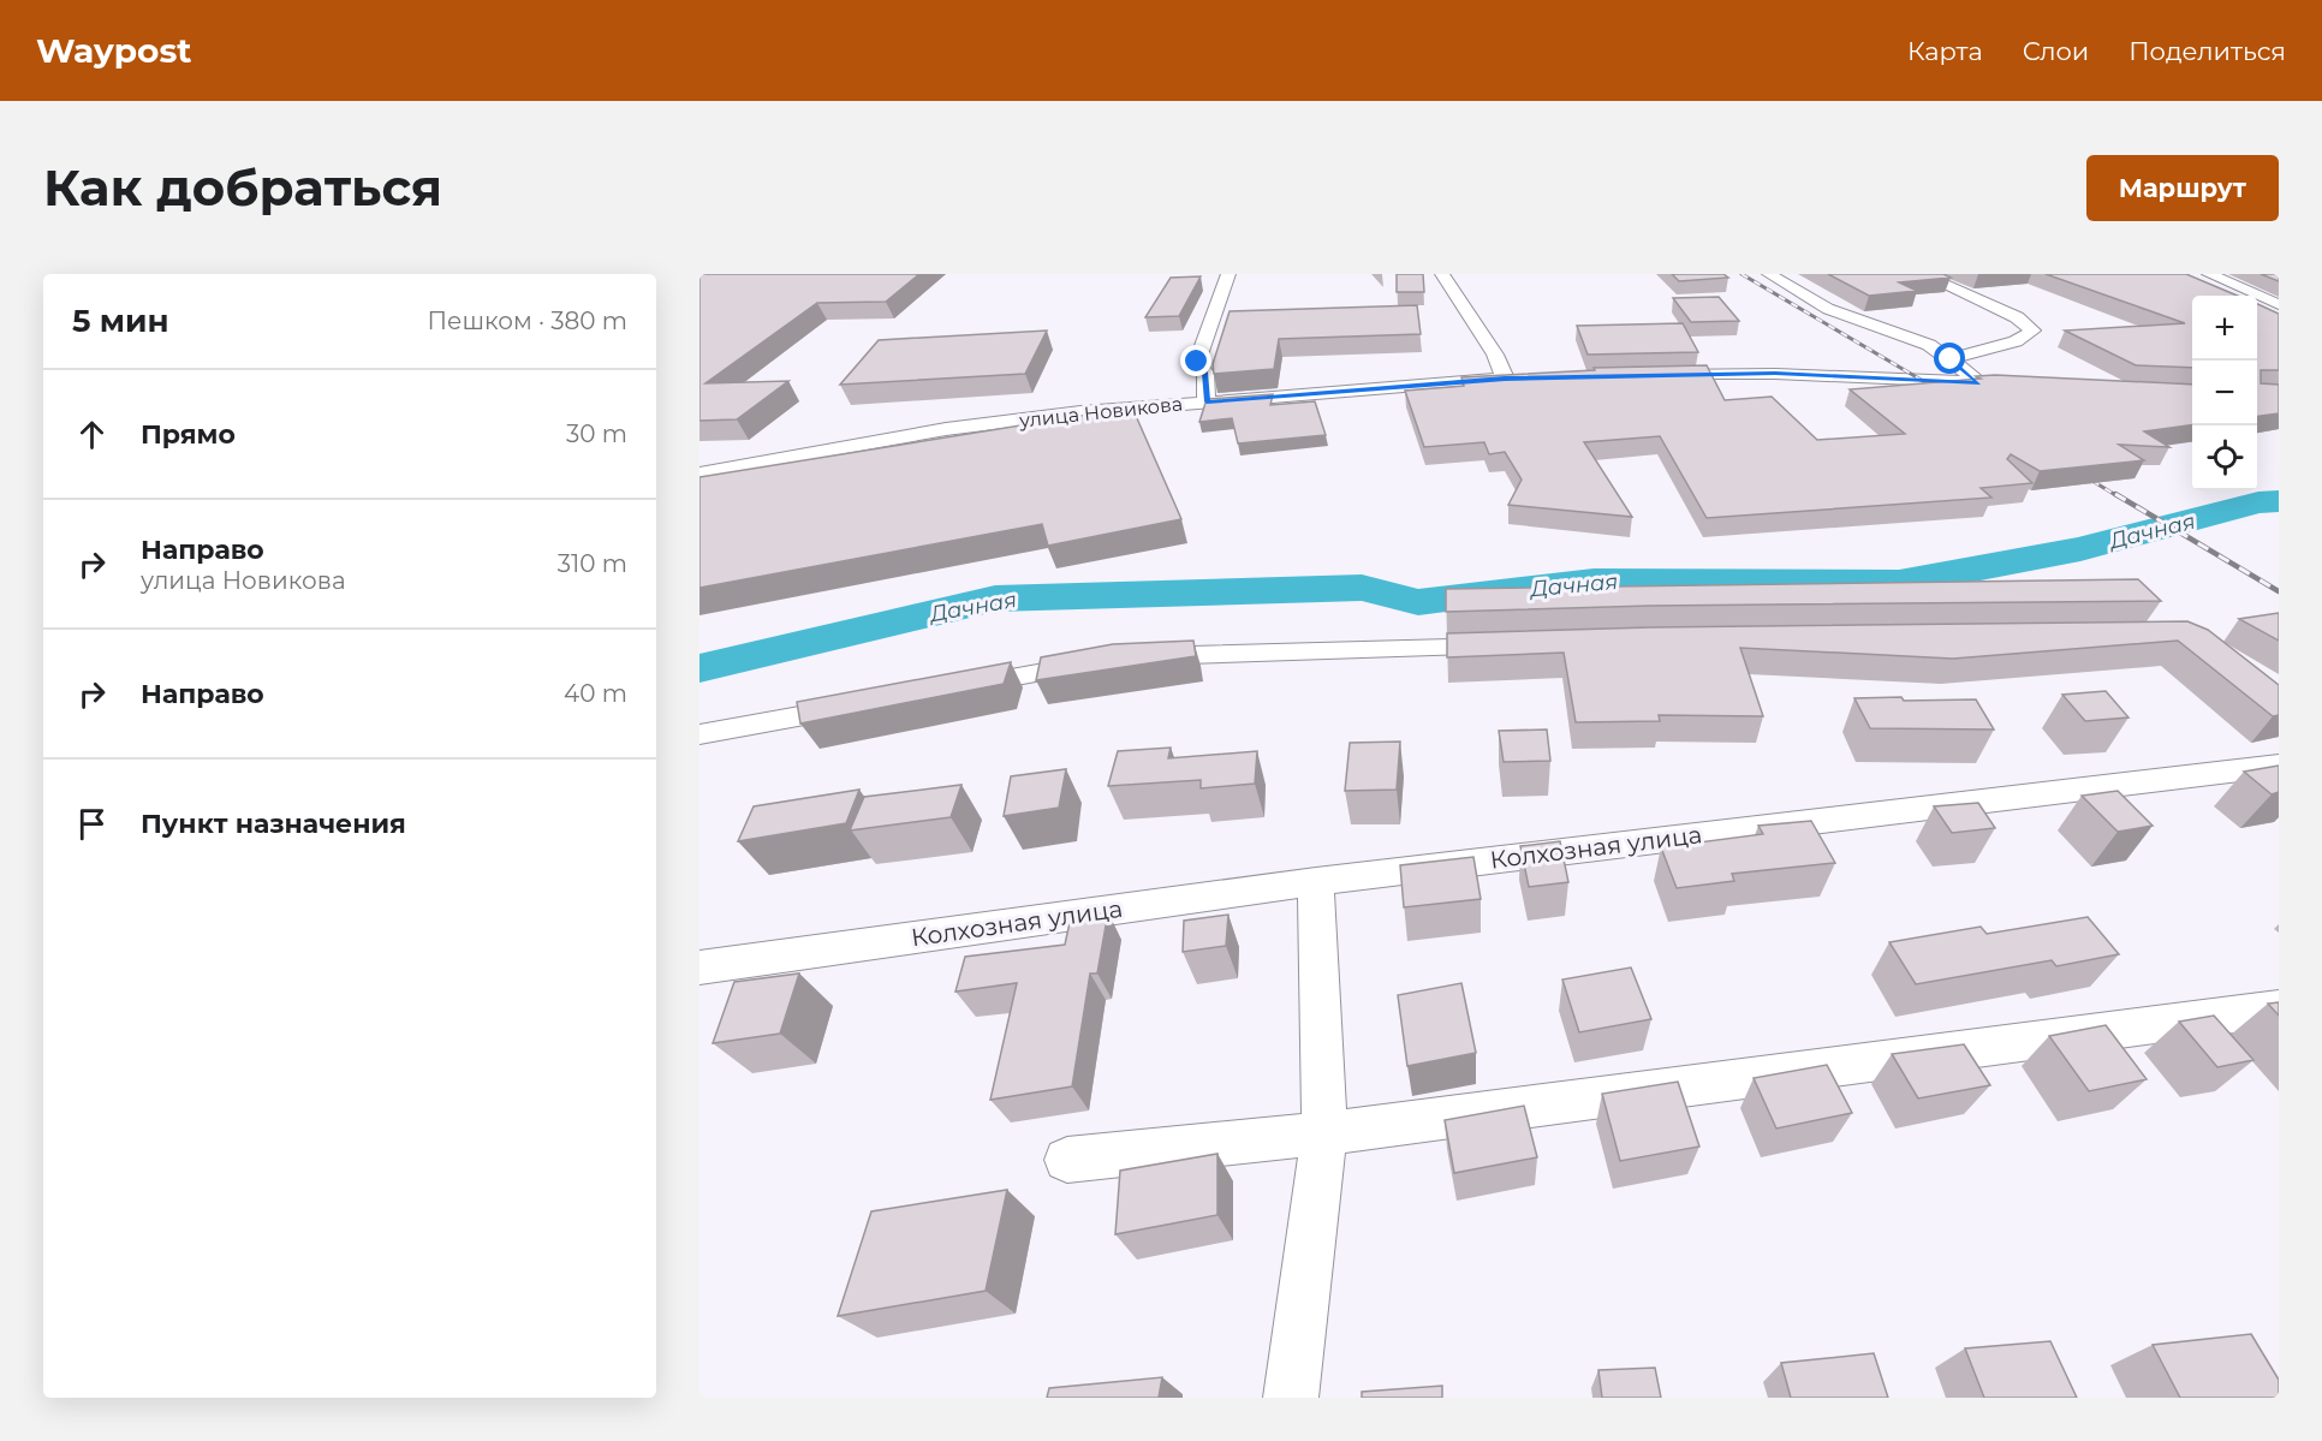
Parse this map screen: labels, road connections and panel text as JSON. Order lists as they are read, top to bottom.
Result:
{
  "streets": {
    "street": ["улица Новикова", "Колхозная улица"]
  },
  "water": ["Дачная"],
  "page": {
    "header": "Waypost",
    "nav": ["Карта", "Слои", "Поделиться"],
    "buttons": "Маршрут",
    "title": "Как добраться",
    "heading": ["5 мин", "Пешком · 380 m"],
    "map_buttons": ["+", "−"],
    "list": [
      ["Прямо", "30 m"],
      ["Направо", "улица Новикова", "310 m"],
      ["Направо", "40 m"],
      "Пункт назначения"
    ]
  }
}
